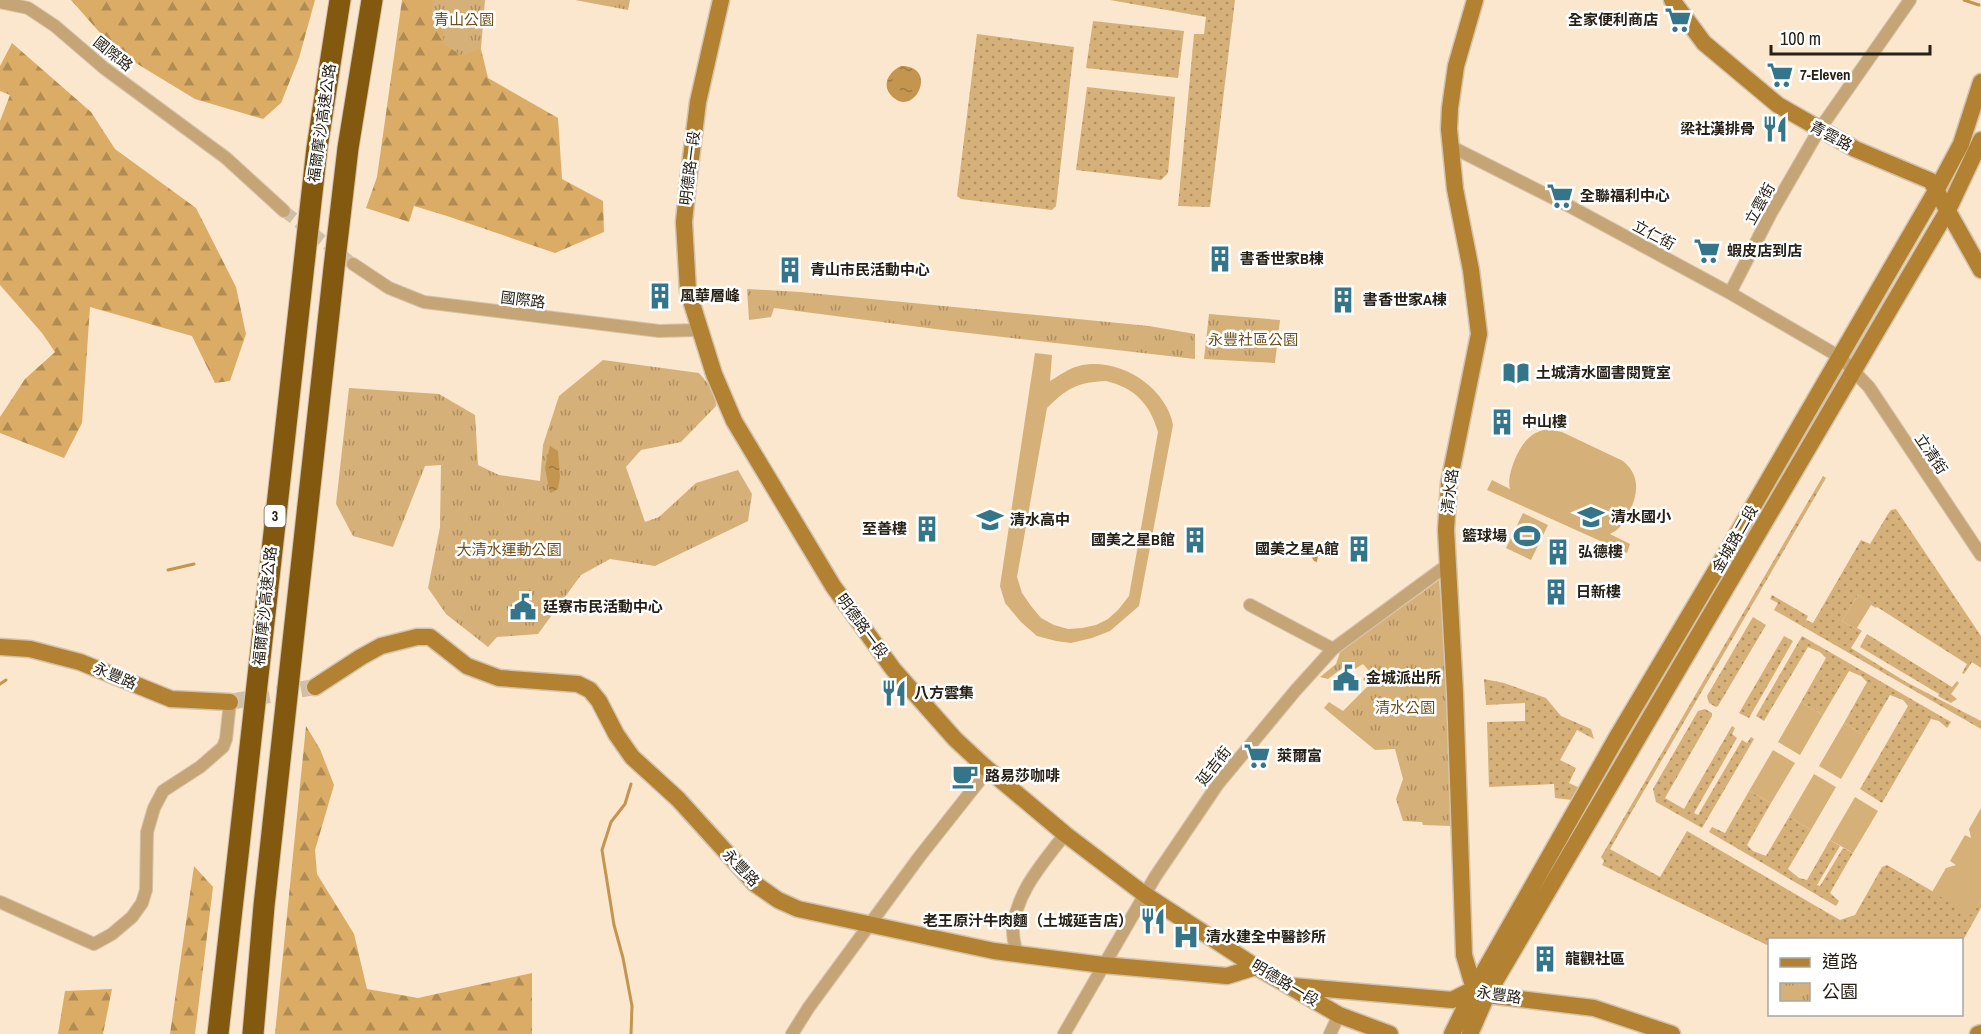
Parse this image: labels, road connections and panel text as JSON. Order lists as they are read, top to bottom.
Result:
{
  "streets": {
    "highway": ["福爾摩沙高速公路", "3"],
    "street": [
      "國際路",
      "青雲路",
      "明德路一段",
      "立雲街",
      "立仁街",
      "立清街",
      "清水路",
      "金城路二段",
      "永豐路",
      "延吉街"
    ]
  },
  "crossings": [
    ["國際路", "明德路一段"],
    ["青雲路", "立雲街"],
    ["青雲路", "金城路二段"],
    ["明德路一段", "永豐路"],
    ["明德路一段", "延吉街"],
    ["立雲街", "立仁街"],
    ["立仁街", "立清街"],
    ["立仁街", "清水路"],
    ["立仁街", "金城路二段"],
    ["立清街", "金城路二段"],
    ["清水路", "金城路二段"],
    ["清水路", "永豐路"],
    ["清水路", "延吉街"],
    ["金城路二段", "永豐路"],
    ["永豐路", "延吉街"]
  ],
  "parks": [
    "青山公園",
    "永豐社區公園",
    "大清水運動公園",
    "清水公園"
  ],
  "places": {
    "supermarket": [
      "全家便利商店",
      "7-Eleven",
      "全聯福利中心",
      "蝦皮店到店",
      "萊爾富"
    ],
    "restaurant": ["梁社漢排骨", "八方雲集", "老王原汁牛肉麵（土城延吉店）"],
    "building": [
      "書香世家B棟",
      "青山市民活動中心",
      "風華層峰",
      "書香世家A棟",
      "中山樓",
      "至善樓",
      "國美之星B館",
      "國美之星A館",
      "弘德樓",
      "日新樓",
      "龍觀社區"
    ],
    "library": ["土城清水圖書閱覽室"],
    "school or university": ["清水國小", "清水高中"],
    "sports": ["籃球場"],
    "public building": ["廷寮市民活動中心", "金城派出所"],
    "cafe": ["路易莎咖啡"],
    "hospital": ["清水建全中醫診所"]
  },
  "legend": ["道路", "公園"],
  "scale_bar": "100 m"
}
